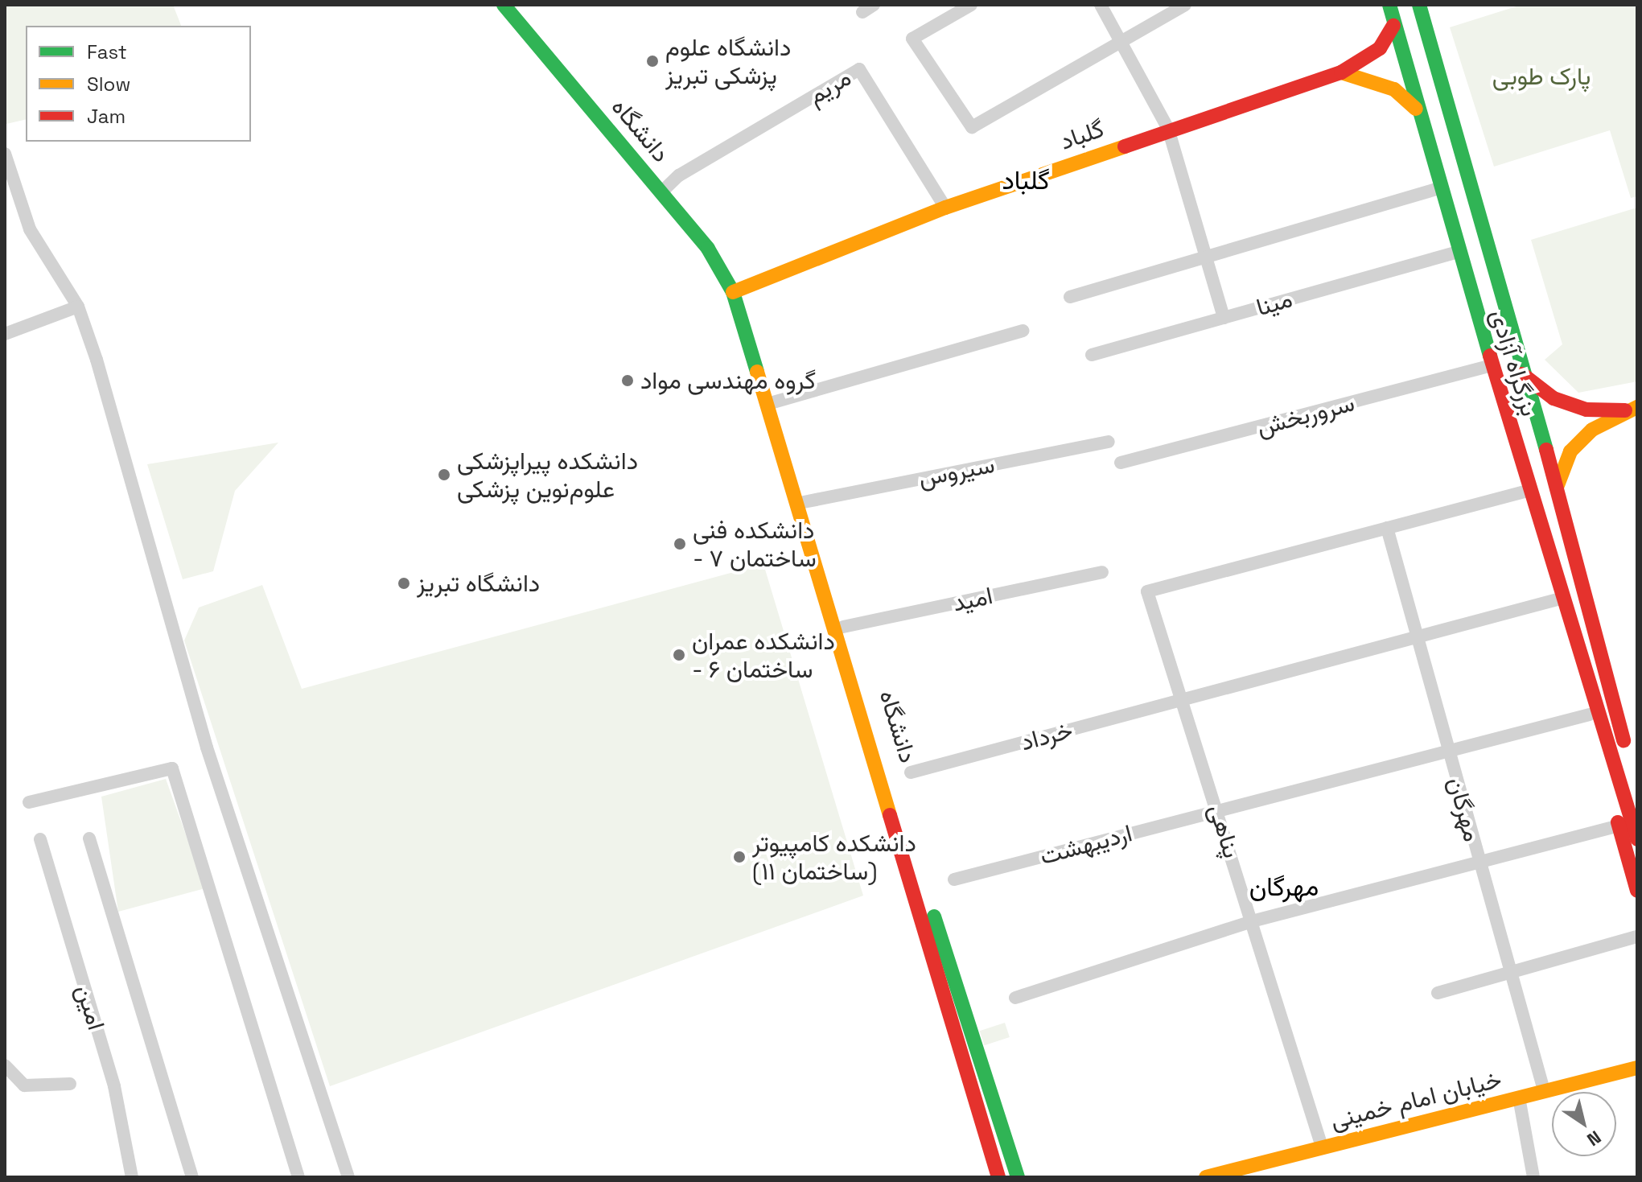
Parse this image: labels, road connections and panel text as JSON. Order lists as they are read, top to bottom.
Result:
{
  "streets": {
    "main road": [
      "دانشگاه",
      "گلباد",
      "بزرگراه آزادی",
      "خیابان امام خمینی"
    ],
    "street": [
      "مریم",
      "مینا",
      "سروربخش",
      "سیروس",
      "امید",
      "خرداد",
      "مهرگان",
      "پناهی",
      "اردیبهشت",
      "امین"
    ]
  },
  "crossings": [
    ["مریم", "دانشگاه"],
    ["مریم", "گلباد"],
    ["دانشگاه", "گلباد"],
    ["دانشگاه", "سیروس"],
    ["دانشگاه", "امید"],
    ["گلباد", "بزرگراه آزادی"],
    ["مینا", "بزرگراه آزادی"],
    ["بزرگراه آزادی", "سروربخش"],
    ["بزرگراه آزادی", "خرداد"],
    ["خرداد", "مهرگان"],
    ["خرداد", "پناهی"],
    ["مهرگان", "پناهی"],
    ["مهرگان", "اردیبهشت"],
    ["مهرگان", "خیابان امام خمینی"],
    ["پناهی", "اردیبهشت"],
    ["پناهی", "خیابان امام خمینی"]
  ],
  "districts": ["گلباد", "مهرگان"],
  "parks": ["پارک طوبی"],
  "places": [
    "دانشگاه علوم پزشکی تبریز",
    "گروه مهندسی مواد",
    "دانشکده پیراپزشکی علوم‌نوین پزشکی",
    "دانشکده فنی - ساختمان ۷",
    "دانشگاه تبریز",
    "دانشکده عمران - ساختمان ۶",
    "دانشکده کامپیوتر (ساختمان ۱۱)"
  ],
  "legend": ["Fast", "Slow", "Jam"],
  "north": "bottom right"
}
